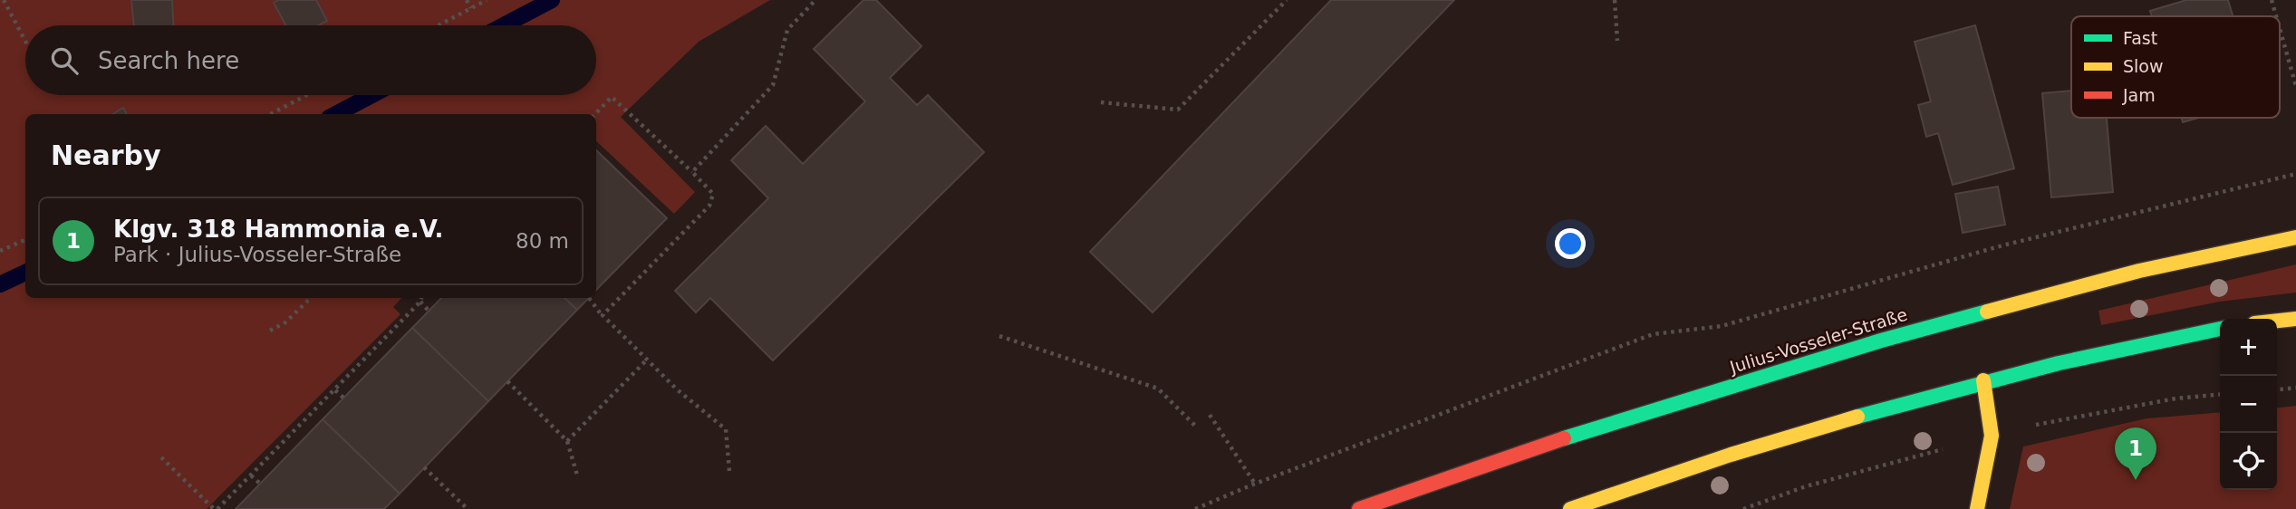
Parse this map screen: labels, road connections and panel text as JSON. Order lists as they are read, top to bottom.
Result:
{
  "streets": {
    "main road": ["Julius-Vosseler-Straße"]
  },
  "legend": ["Fast", "Slow", "Jam"],
  "page": {
    "search": "Search here",
    "heading": "Nearby",
    "list": [
      {
        "mark": "1",
        "name": "Klgv. 318 Hammonia e.V.",
        "note": "Park · Julius-Vosseler-Straße",
        "value": "80 m"
      }
    ],
    "map_buttons": ["+", "−"],
    "pins": "1"
  }
}
